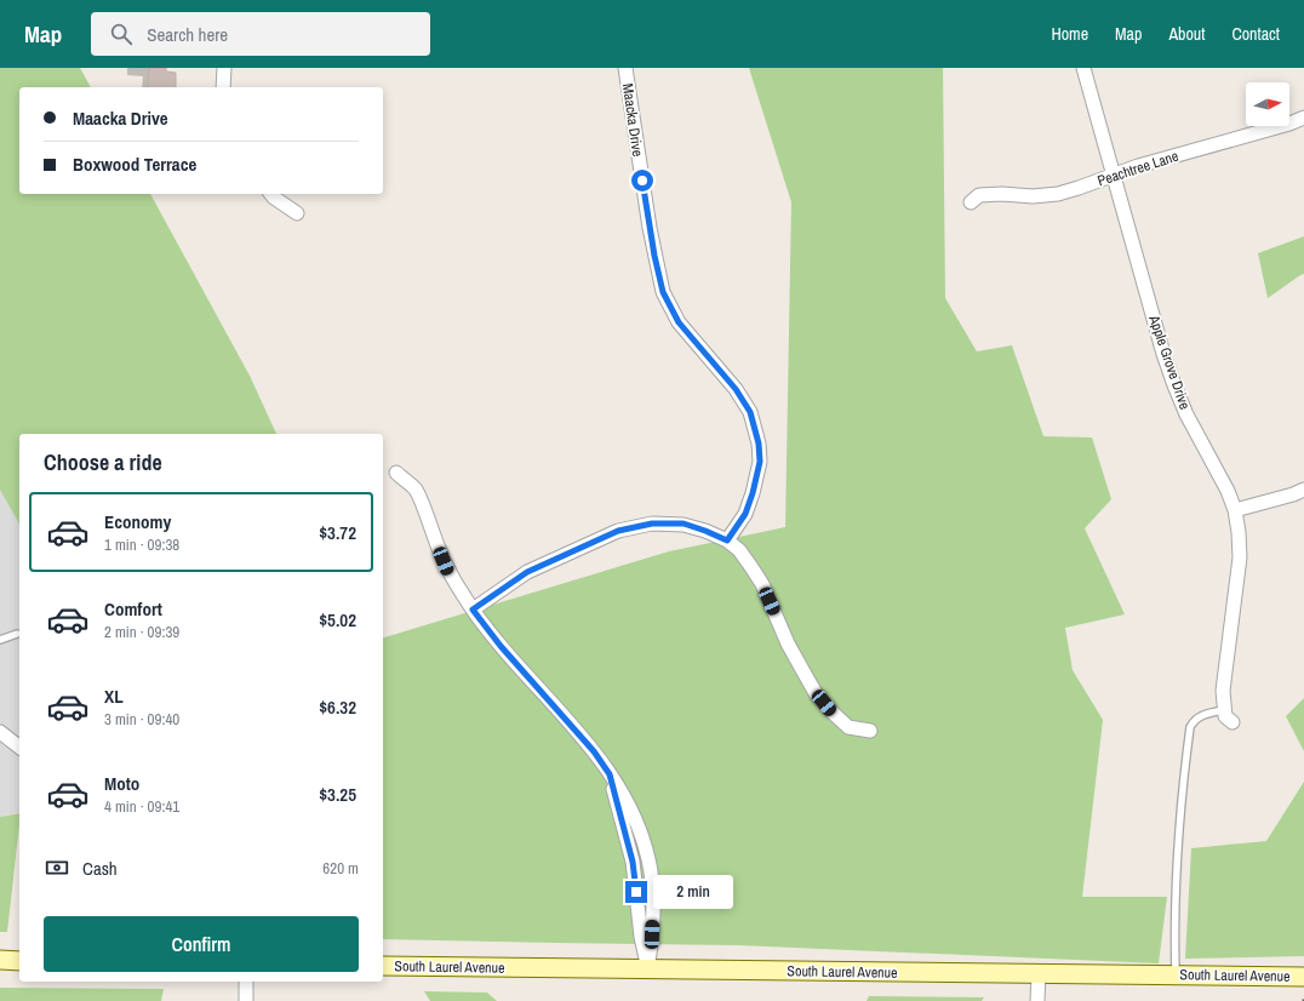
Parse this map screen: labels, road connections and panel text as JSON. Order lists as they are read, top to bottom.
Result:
{
  "streets": {
    "main road": ["South Laurel Avenue"],
    "street": ["Maacka Drive", "Peachtree Lane", "Apple Grove Drive"]
  },
  "crossings": [
    ["Peachtree Lane", "Apple Grove Drive"]
  ],
  "north": "right",
  "page": {
    "header": "Map",
    "search": "Search here",
    "nav": [
      "Home",
      "Map",
      "About",
      "Contact"
    ],
    "banner": ["Maacka Drive", "Boxwood Terrace"],
    "heading": "Choose a ride",
    "list": [
      {
        "name": "Economy",
        "note": "1 min · 09:38",
        "value": "$3.72"
      },
      {
        "name": "Comfort",
        "note": "2 min · 09:39",
        "value": "$5.02"
      },
      {
        "name": "XL",
        "note": "3 min · 09:40",
        "value": "$6.32"
      },
      {
        "name": "Moto",
        "note": "4 min · 09:41",
        "value": "$3.25"
      }
    ],
    "pay": ["Cash", "620 m"],
    "bubble": "2 min",
    "buttons": "Confirm"
  }
}
